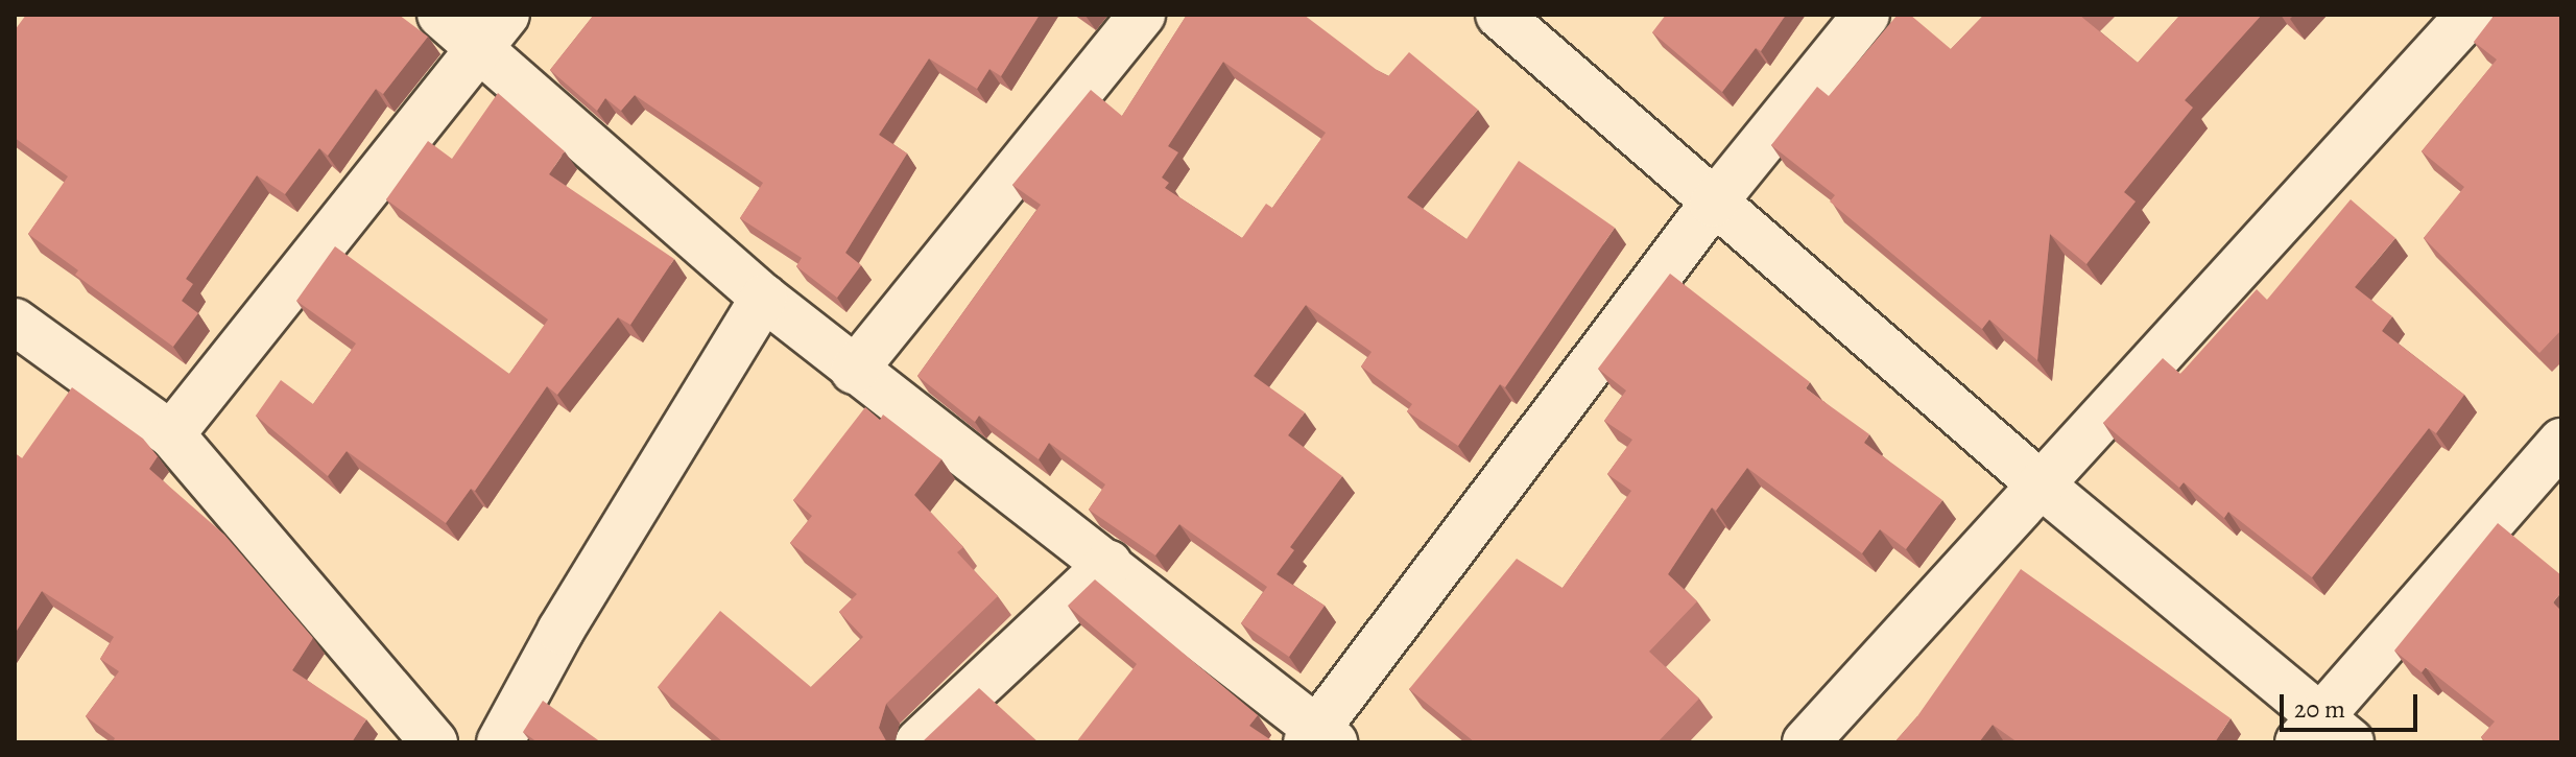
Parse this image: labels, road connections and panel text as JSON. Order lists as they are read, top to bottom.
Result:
{
  "scale_bar": "20 m"
}
